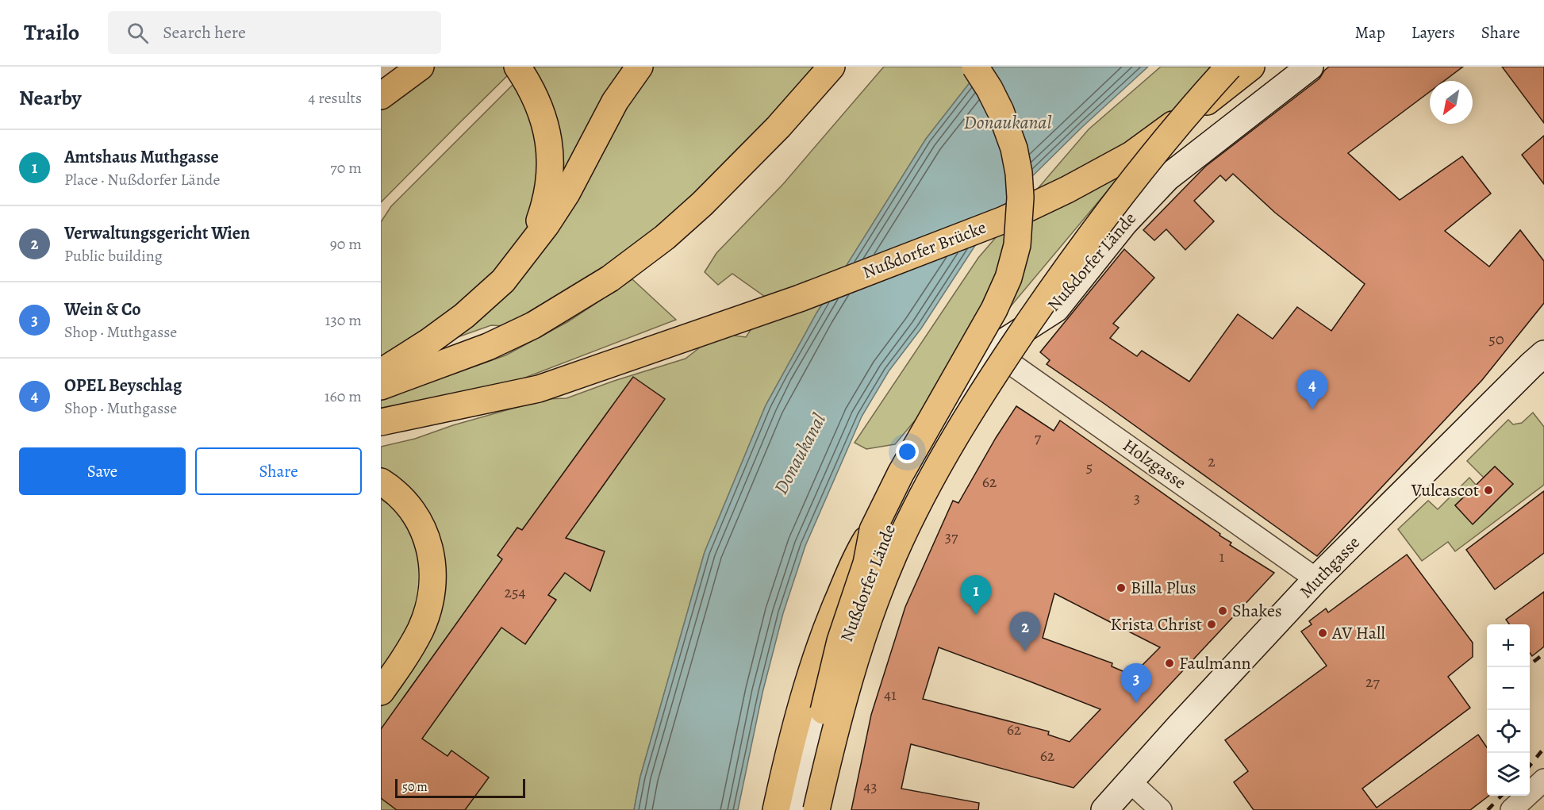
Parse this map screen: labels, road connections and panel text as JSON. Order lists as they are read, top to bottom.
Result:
{
  "streets": {
    "highway": ["Nußdorfer Brücke"],
    "street": ["Nußdorfer Lände", "Holzgasse", "Muthgasse"]
  },
  "crossings": [
    ["Nußdorfer Lände", "Holzgasse"],
    ["Holzgasse", "Muthgasse"]
  ],
  "water": ["Donaukanal"],
  "places": [
    "Vulcascot",
    "Billa Plus",
    "Shakes",
    "Krista Christ",
    "AV Hall",
    "Faulmann"
  ],
  "house_numbers": [
    "50",
    "7",
    "2",
    "5",
    "62",
    "3",
    "37",
    "1",
    "254",
    "27",
    "41",
    "62",
    "62",
    "43"
  ],
  "scale_bar": "50 m",
  "north": "bottom left",
  "page": {
    "header": "Trailo",
    "search": "Search here",
    "nav": ["Map", "Layers", "Share"],
    "heading": ["Nearby", "4 results"],
    "list": [
      {
        "mark": "1",
        "name": "Amtshaus Muthgasse",
        "note": "Place · Nußdorfer Lände",
        "value": "70 m"
      },
      {
        "mark": "2",
        "name": "Verwaltungsgericht Wien",
        "note": "Public building",
        "value": "90 m"
      },
      {
        "mark": "3",
        "name": "Wein & Co",
        "note": "Shop · Muthgasse",
        "value": "130 m"
      },
      {
        "mark": "4",
        "name": "OPEL Beyschlag",
        "note": "Shop · Muthgasse",
        "value": "160 m"
      }
    ],
    "pins": [
      "4",
      "1",
      "2",
      "3"
    ],
    "buttons": ["Save", "Share"],
    "map_buttons": ["+", "−"],
    "scale": "50 m"
  }
}
